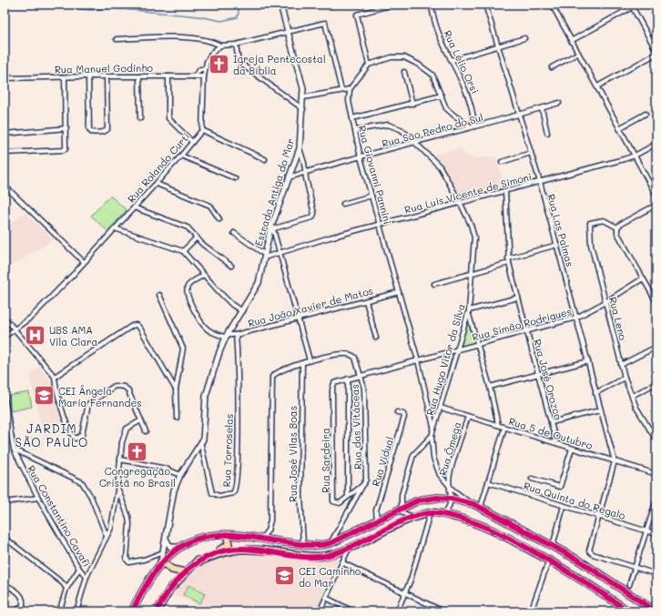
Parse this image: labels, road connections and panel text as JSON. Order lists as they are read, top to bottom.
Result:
{
  "streets": {
    "street": [
      "Rua Lélio Orsi",
      "Rua Manuel Godinho",
      "Rua São Pedro do Sul",
      "Rua Rolando Curti",
      "Rua Giovanni Pannini",
      "Estrada Antiga do Mar",
      "Rua Luis Vicente de Simoni",
      "Rua Las Palmas",
      "Rua João Xavier de Matos",
      "Rua Leno",
      "Rua Simão Rodrigues",
      "Rua Hugo Vitor da Silva",
      "Rua José Orozco",
      "Rua das Vitáceas",
      "Rua 5 de Outubro",
      "Rua Ômega",
      "Rua Torroselas",
      "Rua José Vilas Boas",
      "Rua Sardeira",
      "Rua Vidual",
      "Rua Quinta do Regalo",
      "Rua Constantino Cavafi"
    ]
  },
  "crossings": [
    ["Rua Lélio Orsi", "Rua São Pedro do Sul"],
    ["Rua Manuel Godinho", "Rua Rolando Curti"],
    ["Rua São Pedro do Sul", "Rua Giovanni Pannini"],
    ["Rua São Pedro do Sul", "Estrada Antiga do Mar"],
    ["Rua São Pedro do Sul", "Rua Las Palmas"],
    ["Rua São Pedro do Sul", "Rua Hugo Vitor da Silva"],
    ["Rua Giovanni Pannini", "Rua Luis Vicente de Simoni"],
    ["Rua Giovanni Pannini", "Rua João Xavier de Matos"],
    ["Rua Giovanni Pannini", "Rua Simão Rodrigues"],
    ["Rua Giovanni Pannini", "Rua Hugo Vitor da Silva"],
    ["Estrada Antiga do Mar", "Rua Luis Vicente de Simoni"],
    ["Estrada Antiga do Mar", "Rua João Xavier de Matos"],
    ["Estrada Antiga do Mar", "Rua Torroselas"],
    ["Rua Luis Vicente de Simoni", "Rua Las Palmas"],
    ["Rua Luis Vicente de Simoni", "Rua Hugo Vitor da Silva"],
    ["Rua Luis Vicente de Simoni", "Rua José Orozco"],
    ["Rua Las Palmas", "Rua Simão Rodrigues"],
    ["Rua Las Palmas", "Rua 5 de Outubro"],
    ["Rua João Xavier de Matos", "Rua Torroselas"],
    ["Rua Leno", "Rua Simão Rodrigues"],
    ["Rua Simão Rodrigues", "Rua Hugo Vitor da Silva"],
    ["Rua Simão Rodrigues", "Rua José Orozco"],
    ["Rua Simão Rodrigues", "Rua das Vitáceas"],
    ["Rua Simão Rodrigues", "Rua Sardeira"],
    ["Rua Hugo Vitor da Silva", "Rua 5 de Outubro"],
    ["Rua Hugo Vitor da Silva", "Rua Ômega"],
    ["Rua José Orozco", "Rua 5 de Outubro"],
    ["Rua das Vitáceas", "Rua José Vilas Boas"],
    ["Rua das Vitáceas", "Rua Sardeira"],
    ["Rua 5 de Outubro", "Rua Ômega"]
  ],
  "districts": ["JARDIM SÃO PAULO"],
  "places": {
    "church": ["Igreja Pentecostal da Bíblia", "Congregação Cristã no Brasil"],
    "hospital": ["UBS AMA Vila Clara"],
    "school or university": ["CEI Ângela Maria Fernandes", "CEI Caminho do Mar"]
  }
}
